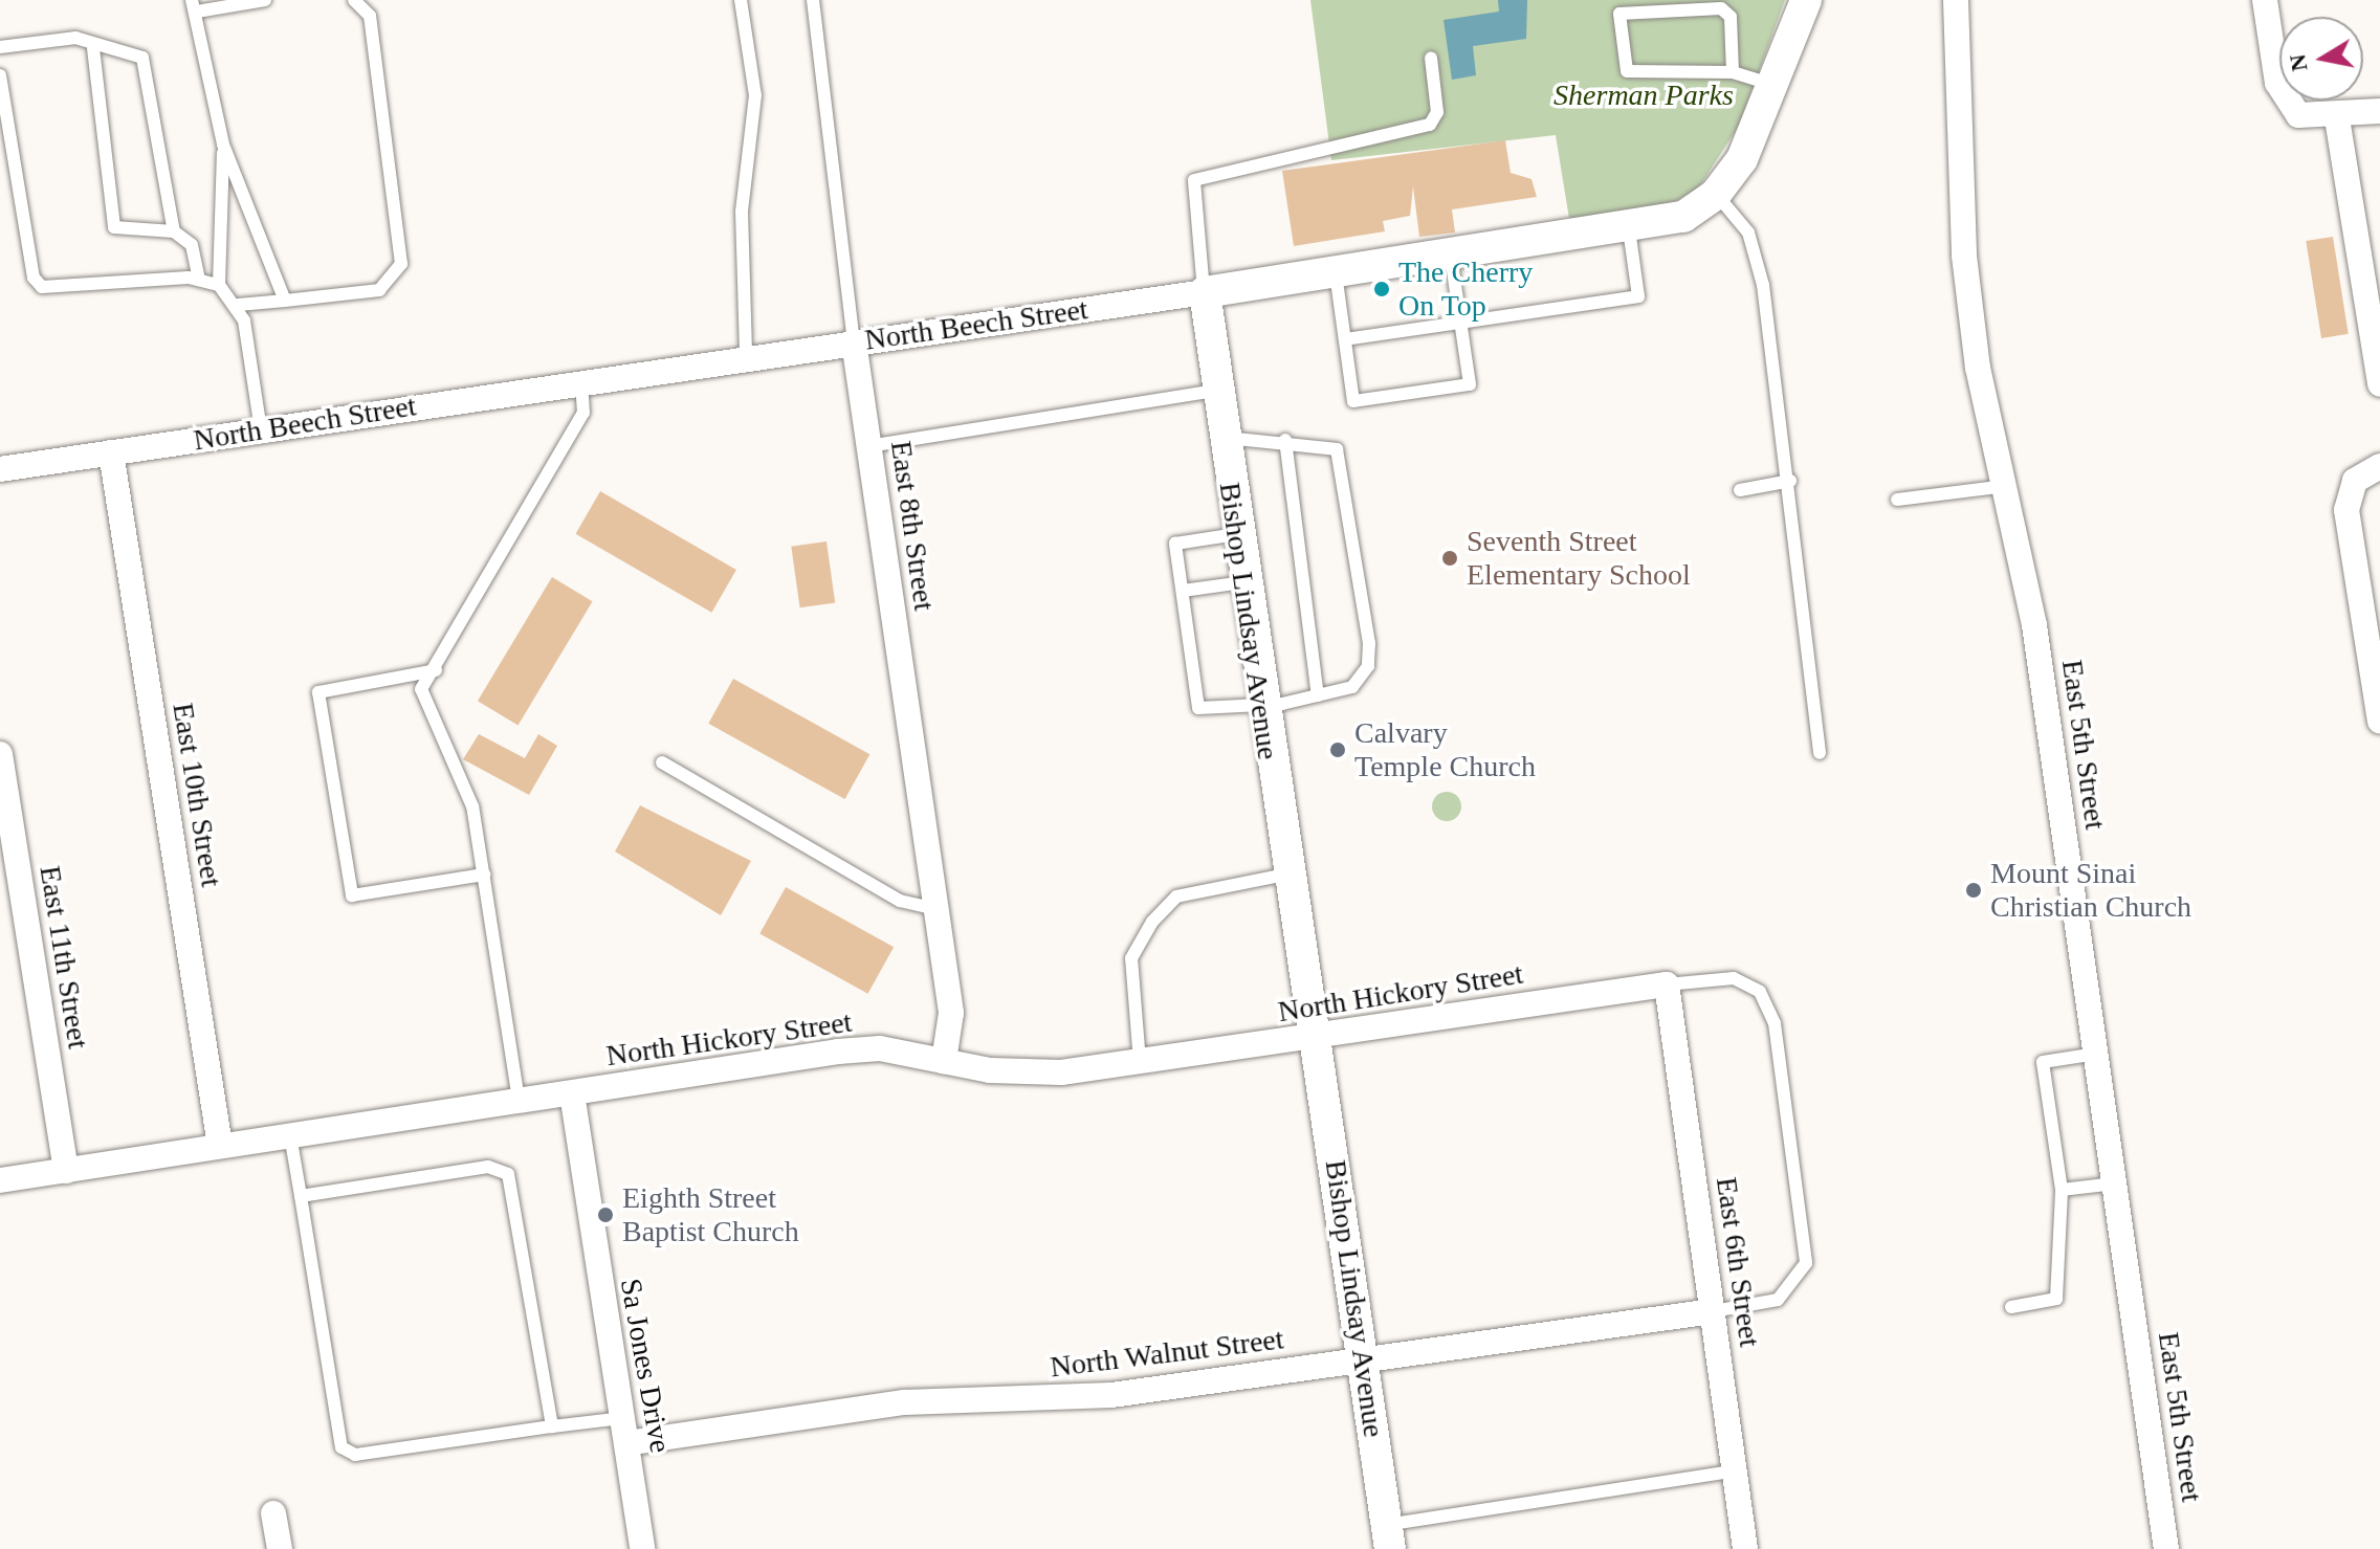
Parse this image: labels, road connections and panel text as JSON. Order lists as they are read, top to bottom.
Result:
{
  "streets": {
    "street": [
      "North Beech Street",
      "East 8th Street",
      "Bishop Lindsay Avenue",
      "East 5th Street",
      "East 10th Street",
      "East 11th Street",
      "North Hickory Street",
      "East 6th Street",
      "North Walnut Street",
      "Sa Jones Drive"
    ]
  },
  "crossings": [
    ["North Beech Street", "East 8th Street"],
    ["North Beech Street", "Bishop Lindsay Avenue"],
    ["North Beech Street", "East 10th Street"],
    ["East 8th Street", "North Hickory Street"],
    ["Bishop Lindsay Avenue", "North Hickory Street"],
    ["Bishop Lindsay Avenue", "North Walnut Street"],
    ["East 10th Street", "North Hickory Street"],
    ["East 11th Street", "North Hickory Street"],
    ["North Hickory Street", "East 6th Street"],
    ["North Hickory Street", "Sa Jones Drive"],
    ["East 6th Street", "North Walnut Street"],
    ["North Walnut Street", "Sa Jones Drive"]
  ],
  "parks": ["Sherman Parks"],
  "places": [
    "The Cherry On Top",
    "Seventh Street Elementary School",
    "Calvary Temple Church",
    "Mount Sinai Christian Church",
    "Eighth Street Baptist Church"
  ],
  "north": "left"
}
